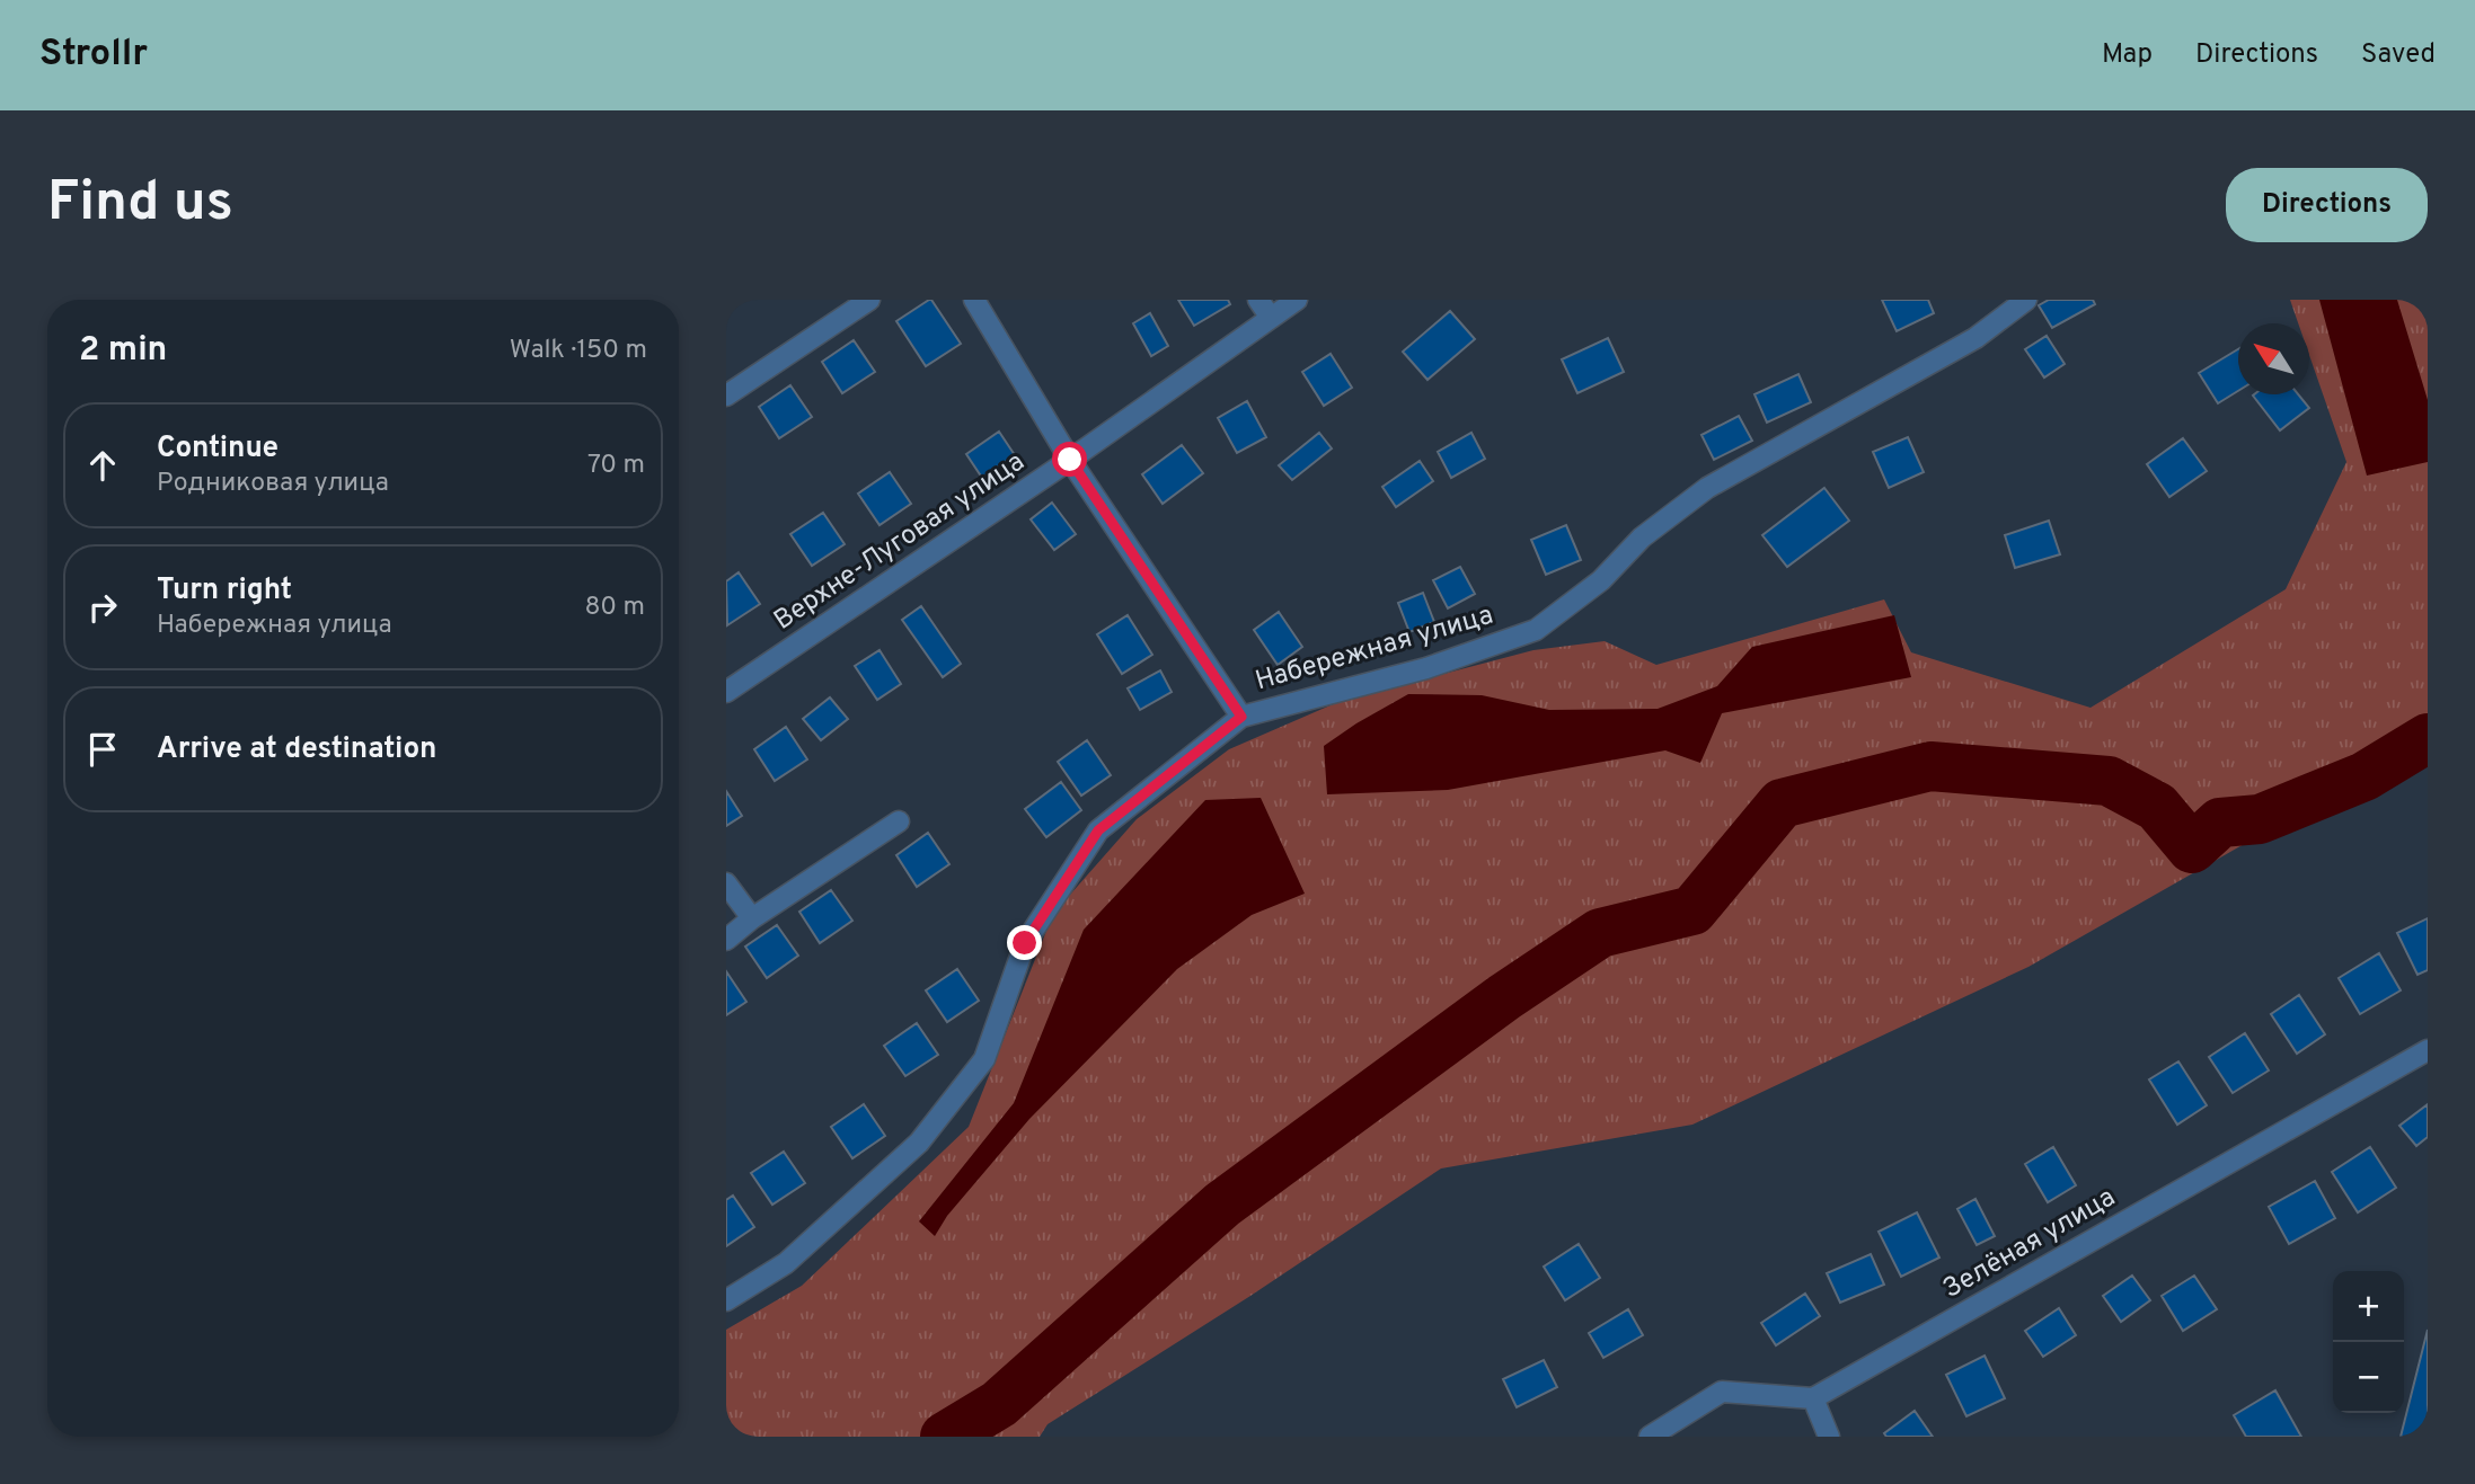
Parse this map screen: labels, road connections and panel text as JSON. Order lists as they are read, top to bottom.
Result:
{
  "streets": {
    "street": ["Верхне-Луговая улица", "Набережная улица", "Зелёная улица"]
  },
  "north": "top left",
  "page": {
    "header": "Strollr",
    "nav": ["Map", "Directions", "Saved"],
    "buttons": "Directions",
    "title": "Find us",
    "heading": ["2 min", "Walk · 150 m"],
    "list": [
      ["Continue", "Родниковая улица", "70 m"],
      ["Turn right", "Набережная улица", "80 m"],
      "Arrive at destination"
    ],
    "map_buttons": ["+", "−"]
  }
}
